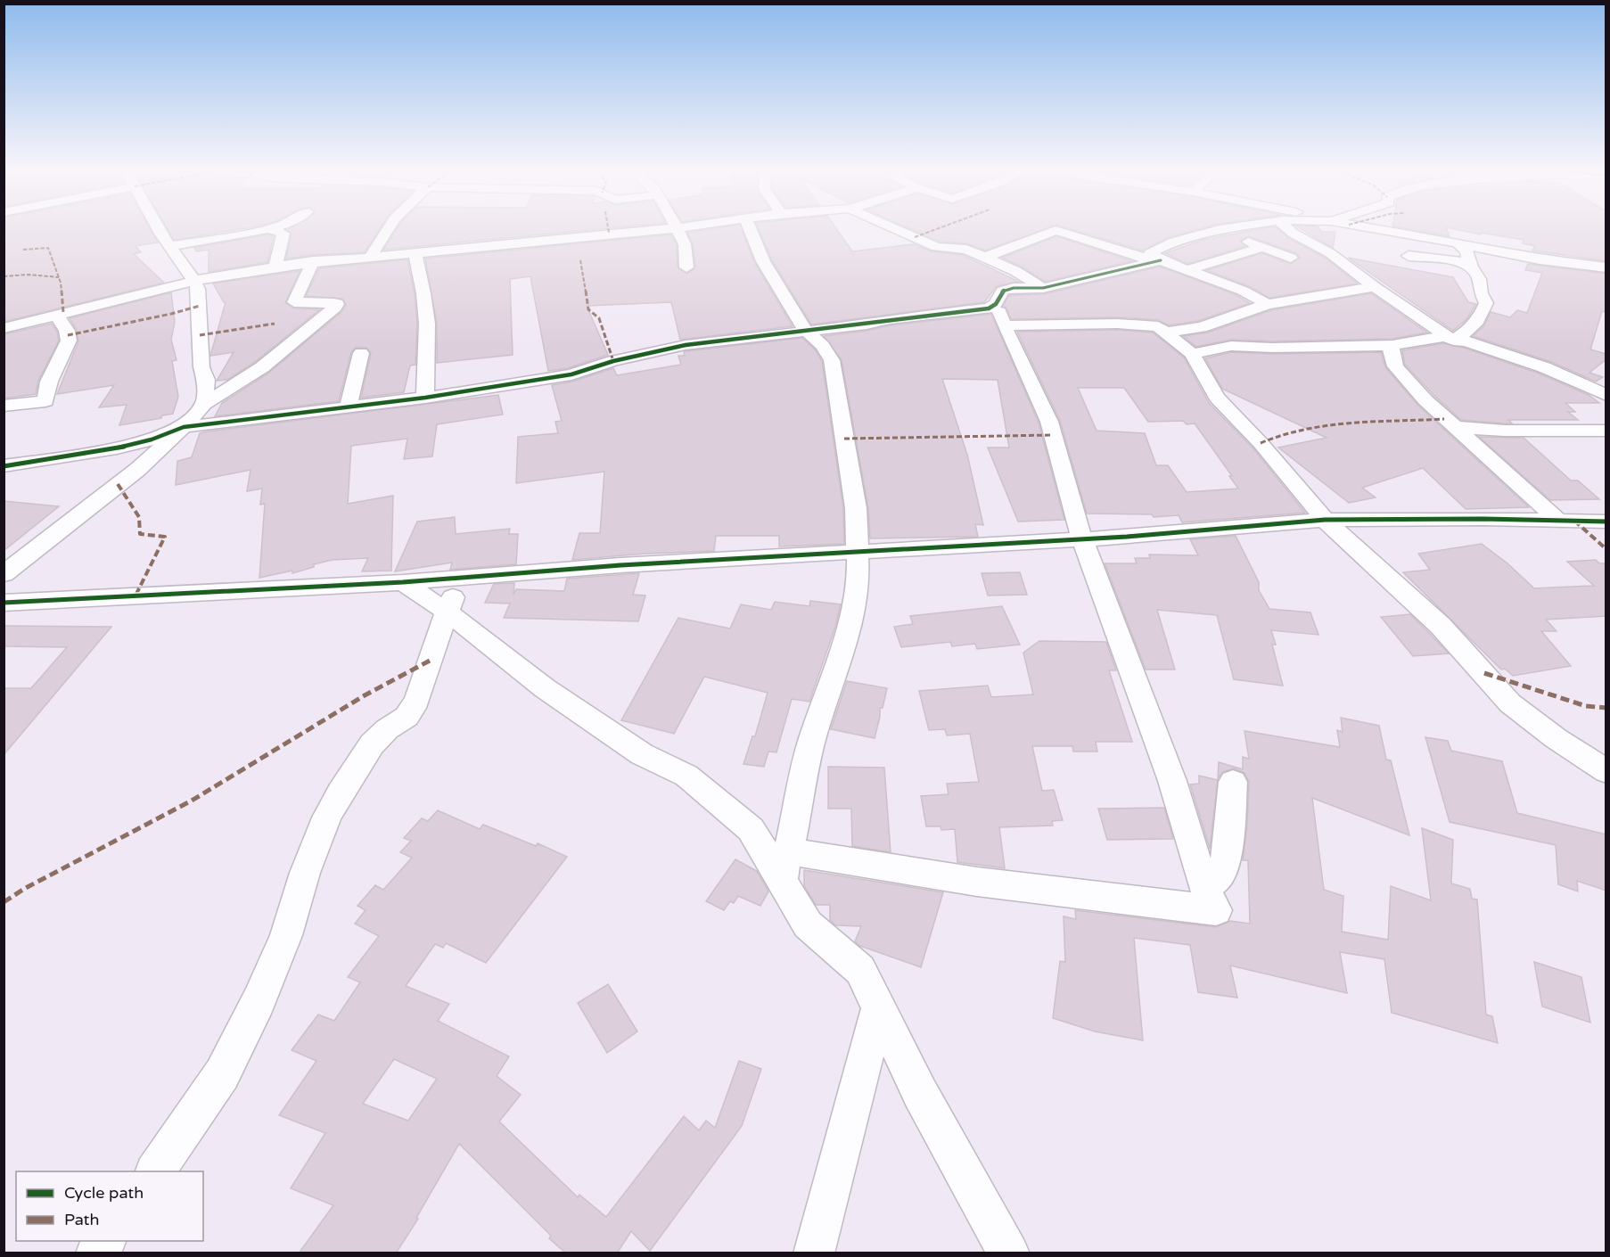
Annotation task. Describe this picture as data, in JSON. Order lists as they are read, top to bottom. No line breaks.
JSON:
{"legend":["Cycle path","Path"]}
